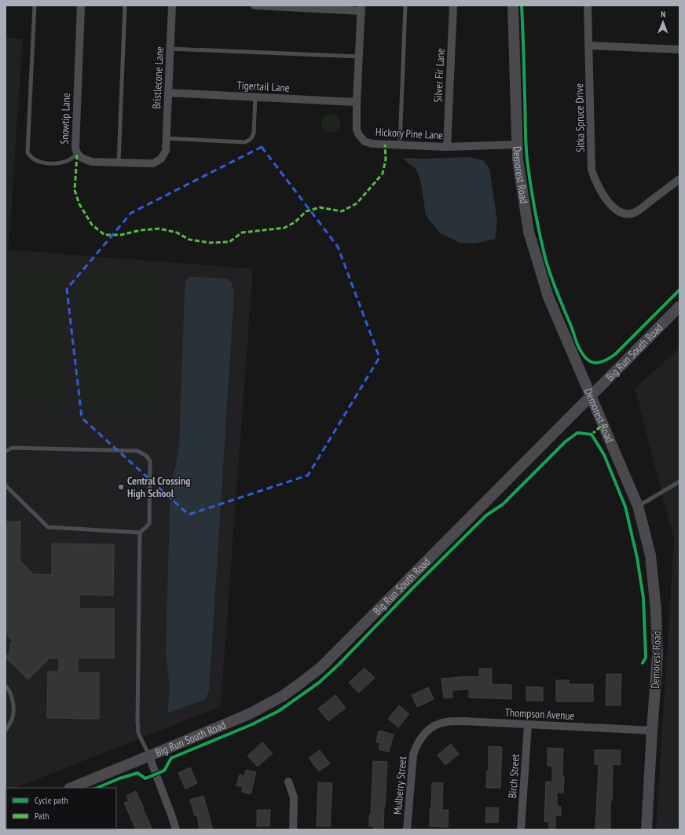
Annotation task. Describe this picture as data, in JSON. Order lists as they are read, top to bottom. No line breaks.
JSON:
{"streets":{"street":["Silver Fir Lane","Bristlecone Lane","Tigertail Lane","Sitka Spruce Drive","Snowtip Lane","Hickory Pine Lane","Demorest Road","Big Run South Road","Thompson Avenue","Birch Street","Mulberry Street"]},"crossings":[["Silver Fir Lane","Hickory Pine Lane"],["Bristlecone Lane","Tigertail Lane"],["Bristlecone Lane","Snowtip Lane"],["Tigertail Lane","Hickory Pine Lane"],["Hickory Pine Lane","Demorest Road"],["Demorest Road","Big Run South Road"],["Demorest Road","Thompson Avenue"],["Thompson Avenue","Birch Street"],["Thompson Avenue","Mulberry Street"]],"places":["Central Crossing High School"],"legend":["Cycle path","Path"],"north":"top"}
